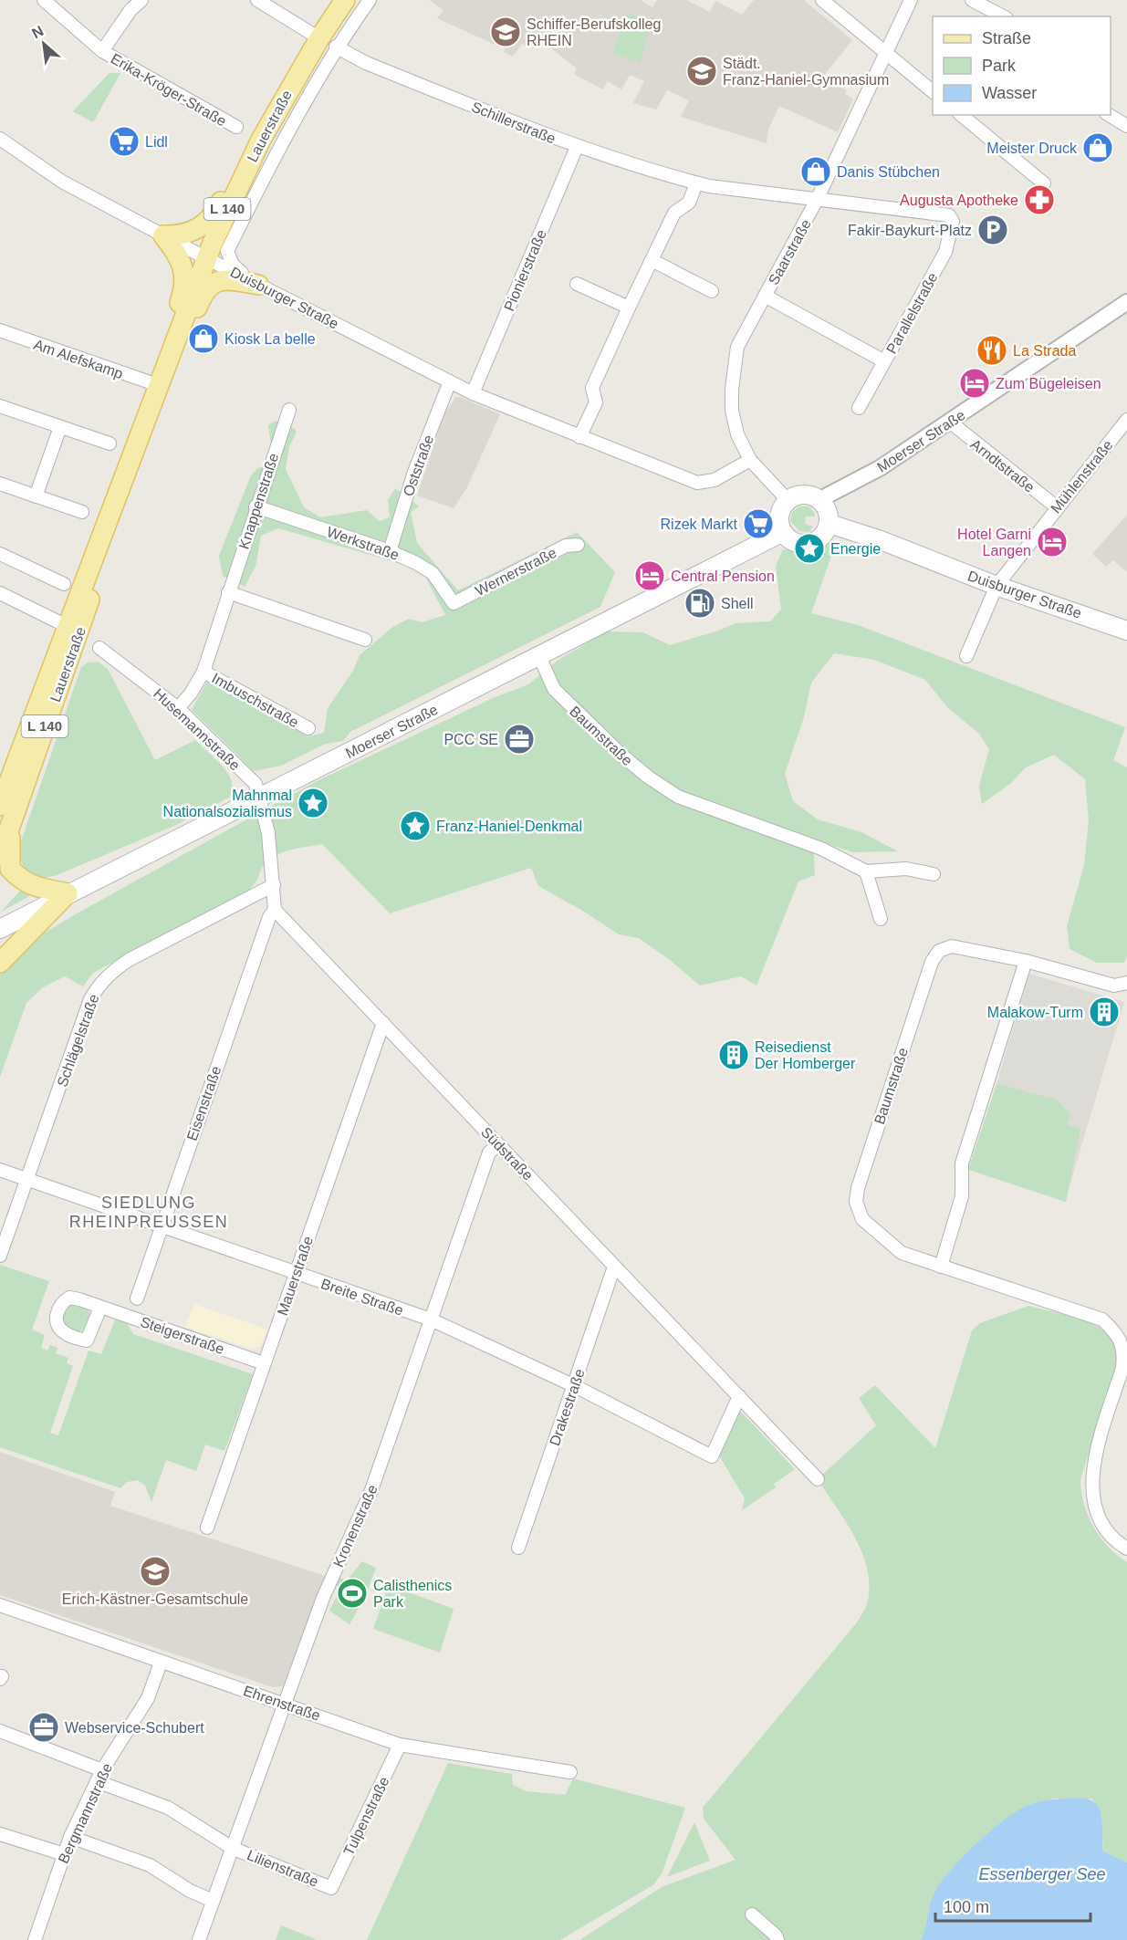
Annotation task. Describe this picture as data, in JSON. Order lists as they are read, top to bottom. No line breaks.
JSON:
{"streets":{"main road":["Lauerstraße","L 140","Duisburger Straße","Moerser Straße"],"street":["Erika-Kröger-Straße","Schillerstraße","Saarstraße","Pionierstraße","Parallelstraße","Am Alefskamp","Oststraße","Arndtstraße","Mühlenstraße","Knappenstraße","Werkstraße","Wernerstraße","Imbuschstraße","Husemannstraße","Baumstraße","Schlägelstraße","Eisenstraße","Südstraße","Mauerstraße","Breite Straße","Steigerstraße","Drakestraße","Kronenstraße","Ehrenstraße","Bergmannstraße","Tulpenstraße","Lilienstraße"]},"crossings":[["Schillerstraße","Lauerstraße"],["Schillerstraße","Saarstraße"],["Schillerstraße","Pionierstraße"],["Schillerstraße","Parallelstraße"],["Lauerstraße","Duisburger Straße"],["Lauerstraße","Am Alefskamp"],["Saarstraße","Duisburger Straße"],["Saarstraße","Moerser Straße"],["Pionierstraße","Duisburger Straße"],["Duisburger Straße","Moerser Straße"],["Duisburger Straße","Oststraße"],["Duisburger Straße","Mühlenstraße"],["Moerser Straße","Arndtstraße"],["Moerser Straße","Husemannstraße"],["Moerser Straße","Baumstraße"],["Oststraße","Werkstraße"],["Arndtstraße","Mühlenstraße"],["Knappenstraße","Werkstraße"],["Knappenstraße","Imbuschstraße"],["Knappenstraße","Husemannstraße"],["Werkstraße","Wernerstraße"],["Schlägelstraße","Breite Straße"],["Eisenstraße","Südstraße"],["Eisenstraße","Breite Straße"],["Südstraße","Mauerstraße"],["Südstraße","Breite Straße"],["Südstraße","Drakestraße"],["Südstraße","Kronenstraße"],["Mauerstraße","Breite Straße"],["Mauerstraße","Steigerstraße"],["Breite Straße","Drakestraße"],["Breite Straße","Kronenstraße"],["Kronenstraße","Ehrenstraße"],["Kronenstraße","Lilienstraße"],["Ehrenstraße","Bergmannstraße"],["Ehrenstraße","Tulpenstraße"],["Bergmannstraße","Lilienstraße"],["Tulpenstraße","Lilienstraße"]],"districts":["SIEDLUNG RHEINPREUSSEN"],"water":["Essenberger See"],"places":{"school or university":["Schiffer-Berufskolleg RHEIN","Städt. Franz-Haniel-Gymnasium","Erich-Kästner-Gesamtschule"],"supermarket":["Lidl","Rizek Markt"],"shop":["Meister Druck","Danis Stübchen","Kiosk La belle"],"pharmacy":["Augusta Apotheke"],"parking":["Fakir-Baykurt-Platz"],"restaurant":["La Strada"],"hotel":["Zum Bügeleisen","Hotel Garni Langen","Central Pension"],"place":["Energie","Mahnmal Nationalsozialismus","Franz-Haniel-Denkmal"],"fuel station":["Shell"],"office":["PCC SE","Webservice-Schubert"],"building":["Malakow-Turm","Reisedienst Der Homberger"],"sports":["Calisthenics Park"]},"legend":["Straße","Park","Wasser"],"scale_bar":"100 m","north":"top left"}
